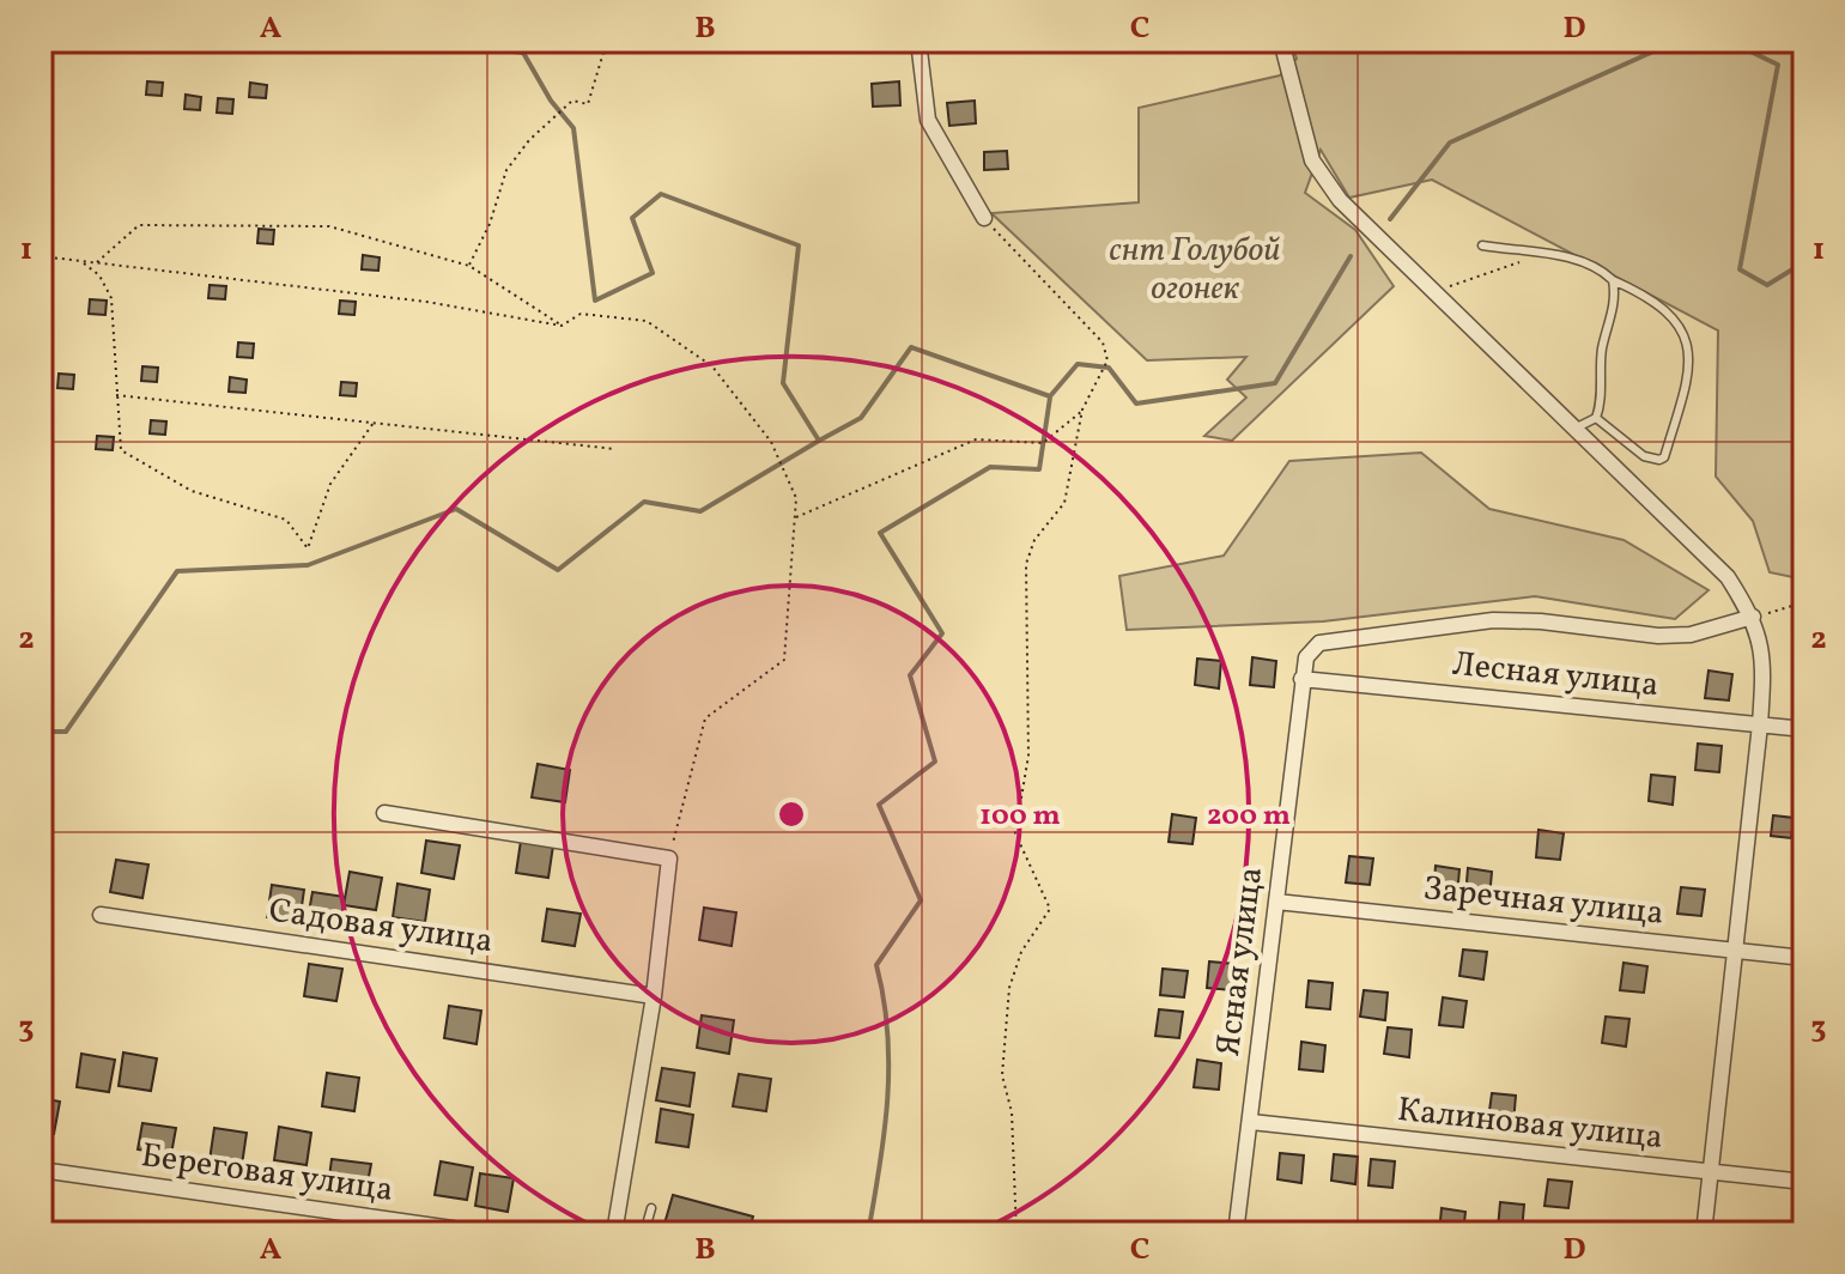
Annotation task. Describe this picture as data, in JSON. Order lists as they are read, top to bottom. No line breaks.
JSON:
{"streets":{"street":["Лесная улица","Заречная улица","Садовая улица","Ясная улица","Калиновая улица","Береговая улица"]},"crossings":[["Лесная улица","Ясная улица"],["Заречная улица","Ясная улица"],["Ясная улица","Калиновая улица"]],"parks":["снт Голубой огонек"],"grid":{"columns":["A","B","C","D"],"rows":["1","2","3"]},"rings":["100 m","200 m"]}
